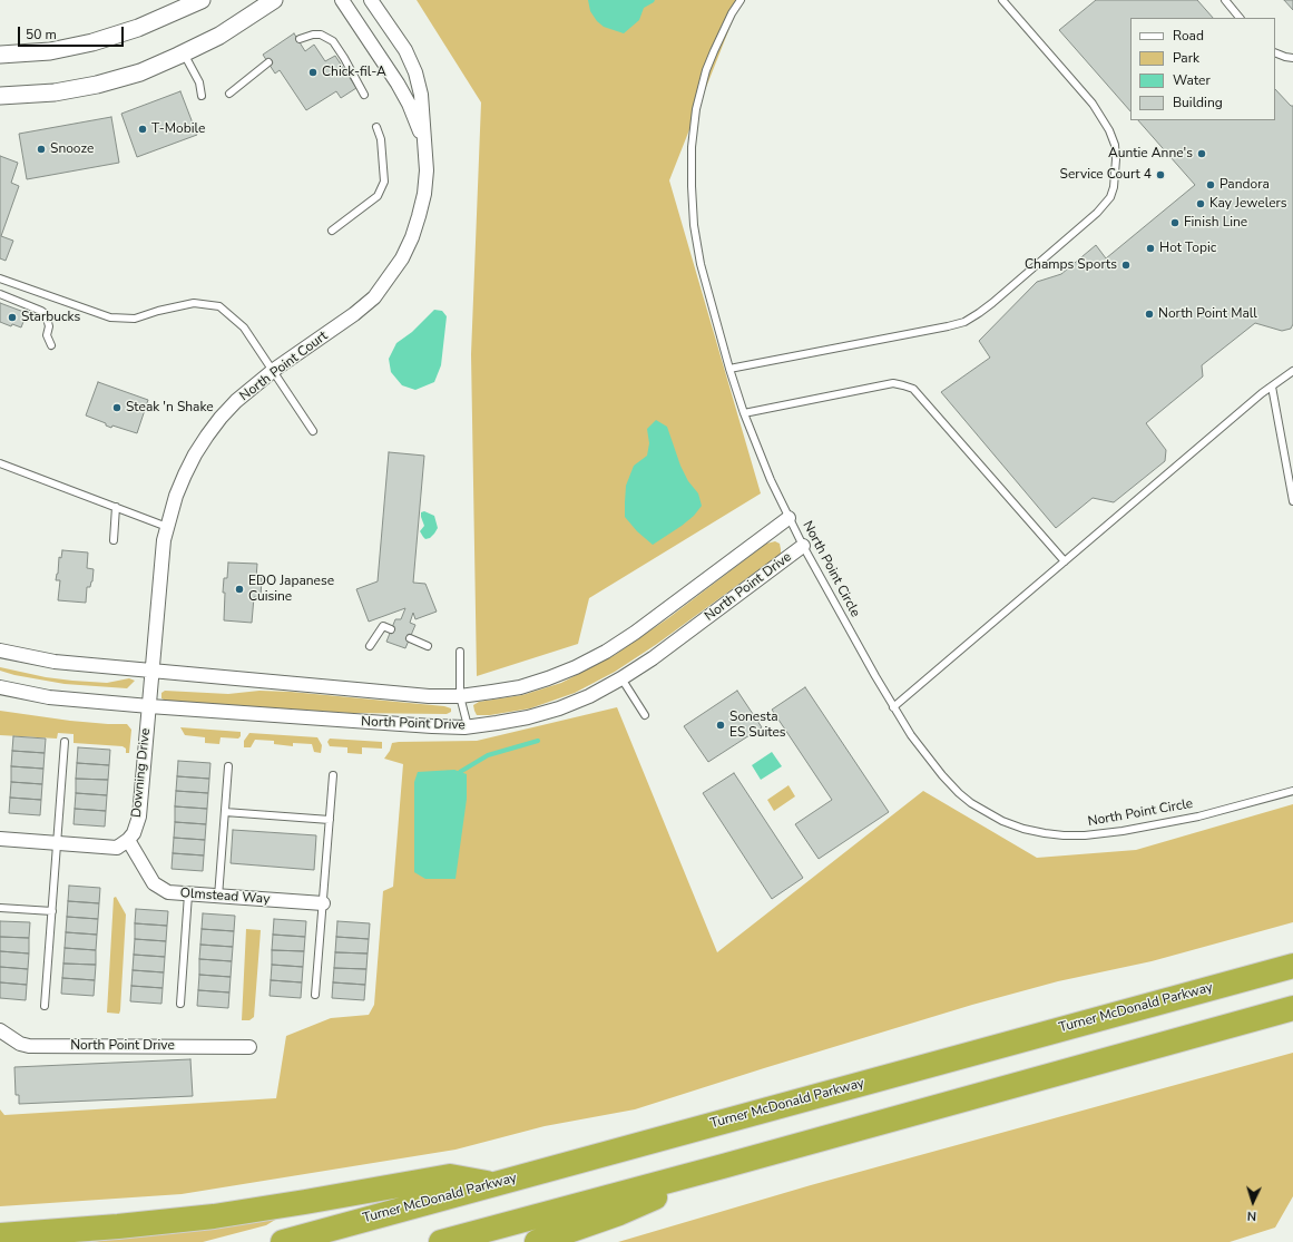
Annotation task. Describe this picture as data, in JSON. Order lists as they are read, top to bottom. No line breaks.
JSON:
{"streets":{"highway":["Turner McDonald Parkway"],"street":["North Point Court","North Point Drive","Downing Drive","Olmstead Way"],"lane":["North Point Circle"]},"crossings":[["North Point Court","North Point Drive"],["North Point Court","Downing Drive"],["North Point Circle","North Point Drive"],["North Point Drive","Downing Drive"],["Downing Drive","Olmstead Way"]],"places":["Chick-fil-A","T-Mobile","Snooze","Auntie Anne's","Service Court 4","Pandora","Kay Jewelers","Finish Line","Hot Topic","Champs Sports","North Point Mall","Starbucks","Steak 'n Shake","EDO Japanese Cuisine","Sonesta ES Suites"],"legend":["Road","Park","Water","Building"],"scale_bar":"50 m","north":"bottom"}
